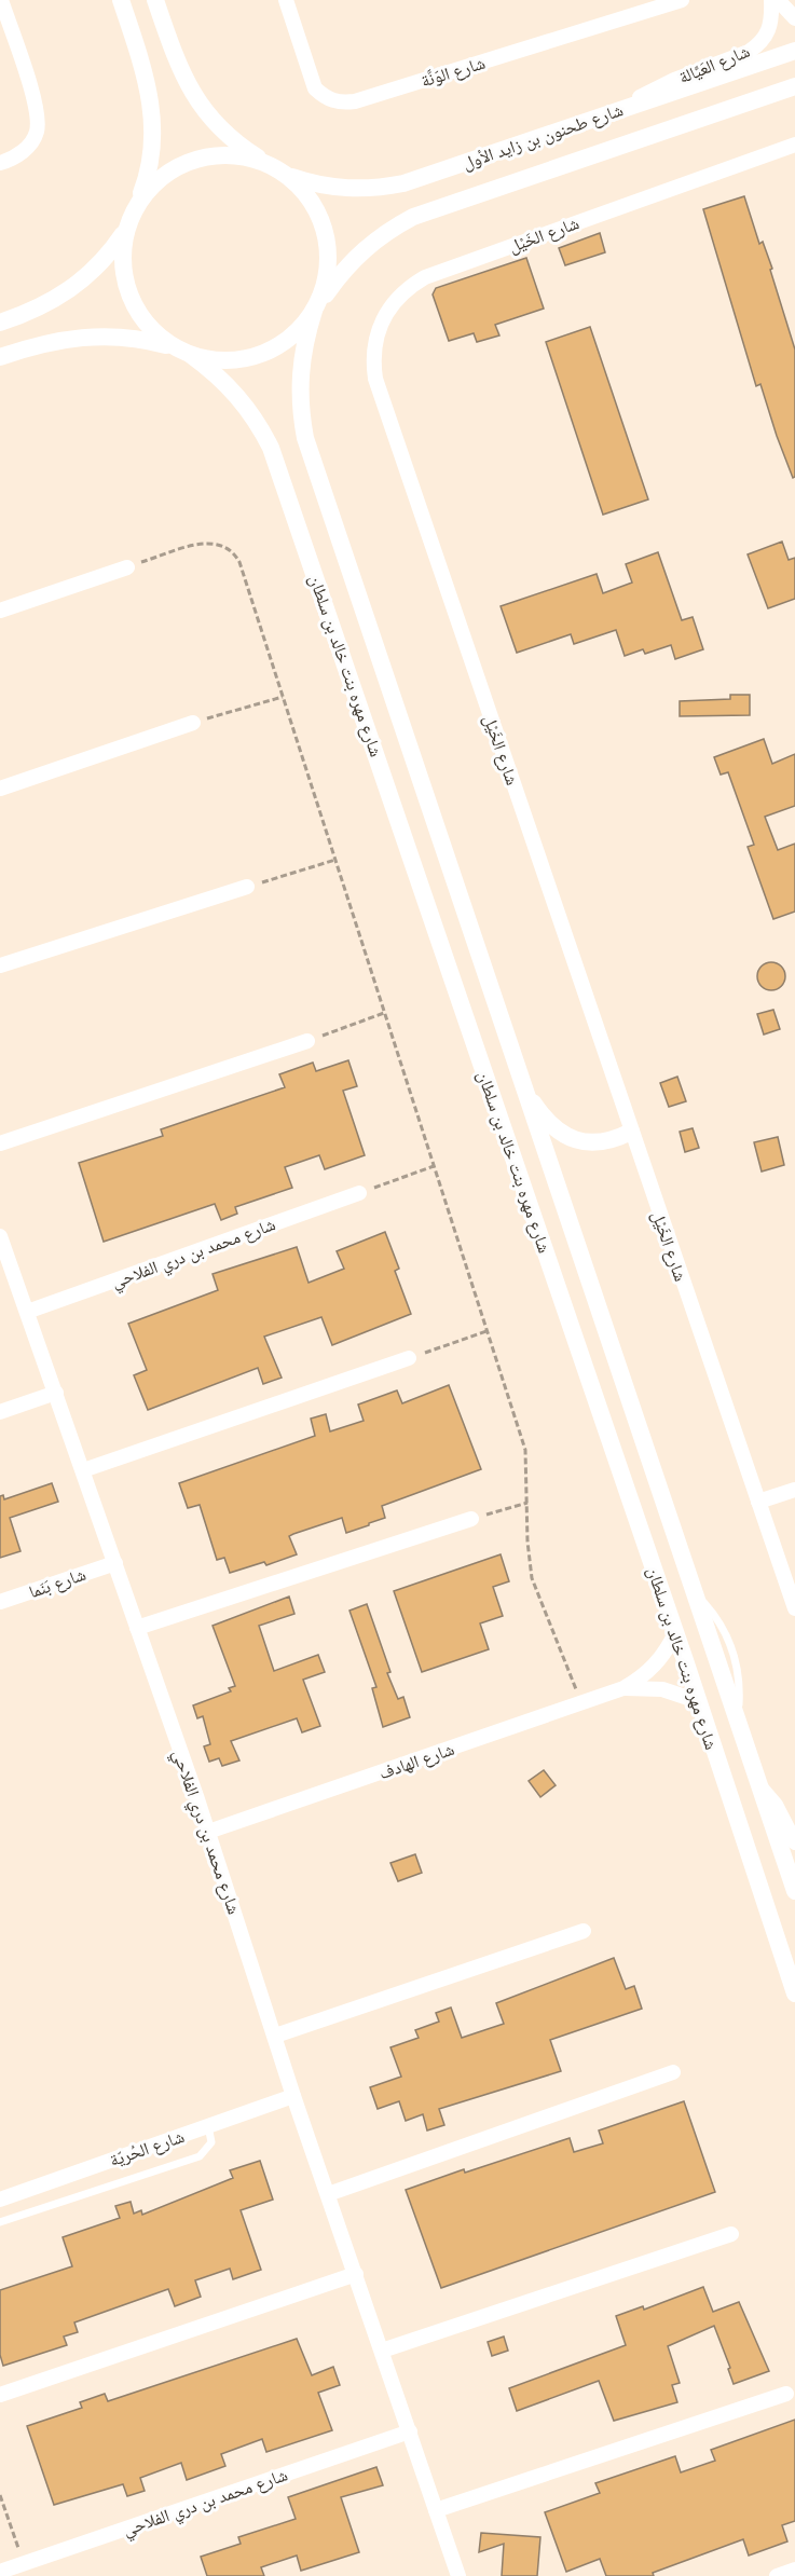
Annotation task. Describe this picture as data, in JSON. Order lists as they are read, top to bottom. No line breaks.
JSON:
{"streets":{"street":["شارع العَيَّالة","شارع الوَنَّة","شارع طحنون بن زايد الأول","شارع الخَيْل","شارع مهره بنت خالد بن سلطان","شارع محمد بن دري الفلاحي","شارع بَنَما","شارع الهادف","شارع الحُريّة"]},"crossings":[["شارع العَيَّالة","شارع طحنون بن زايد الأول"],["شارع طحنون بن زايد الأول","شارع مهره بنت خالد بن سلطان"],["شارع مهره بنت خالد بن سلطان","شارع الهادف"],["شارع محمد بن دري الفلاحي","شارع بَنَما"],["شارع محمد بن دري الفلاحي","شارع الهادف"],["شارع محمد بن دري الفلاحي","شارع الحُريّة"]]}
